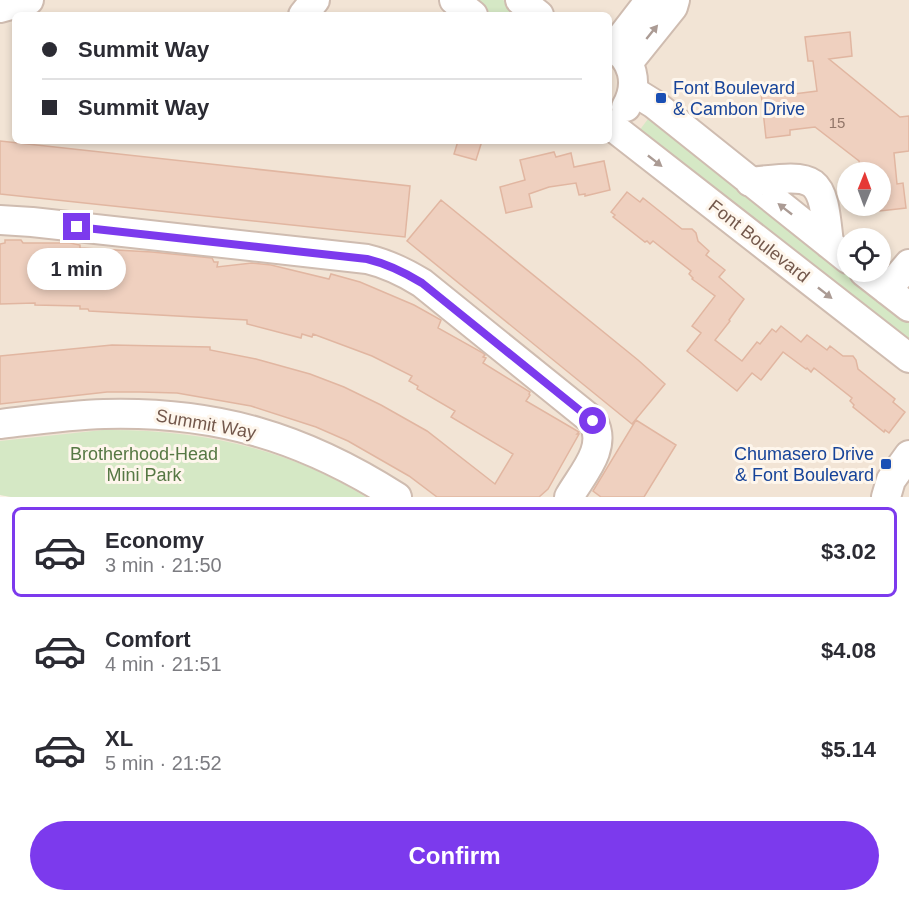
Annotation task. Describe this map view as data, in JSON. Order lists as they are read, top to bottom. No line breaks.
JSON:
{"streets":{"street":["Font Boulevard","Summit Way"]},"parks":["Brotherhood-Head Mini Park"],"places":{"transit":["Font Boulevard & Cambon Drive","Chumasero Drive & Font Boulevard"]},"house_numbers":["15"],"north":"top","page":{"banner":["Summit Way","Summit Way"],"bubble":"1 min","list":[{"name":"Economy","note":"3 min · 21:50","value":"$3.02"},{"name":"Comfort","note":"4 min · 21:51","value":"$4.08"},{"name":"XL","note":"5 min · 21:52","value":"$5.14"}],"buttons":"Confirm"}}
